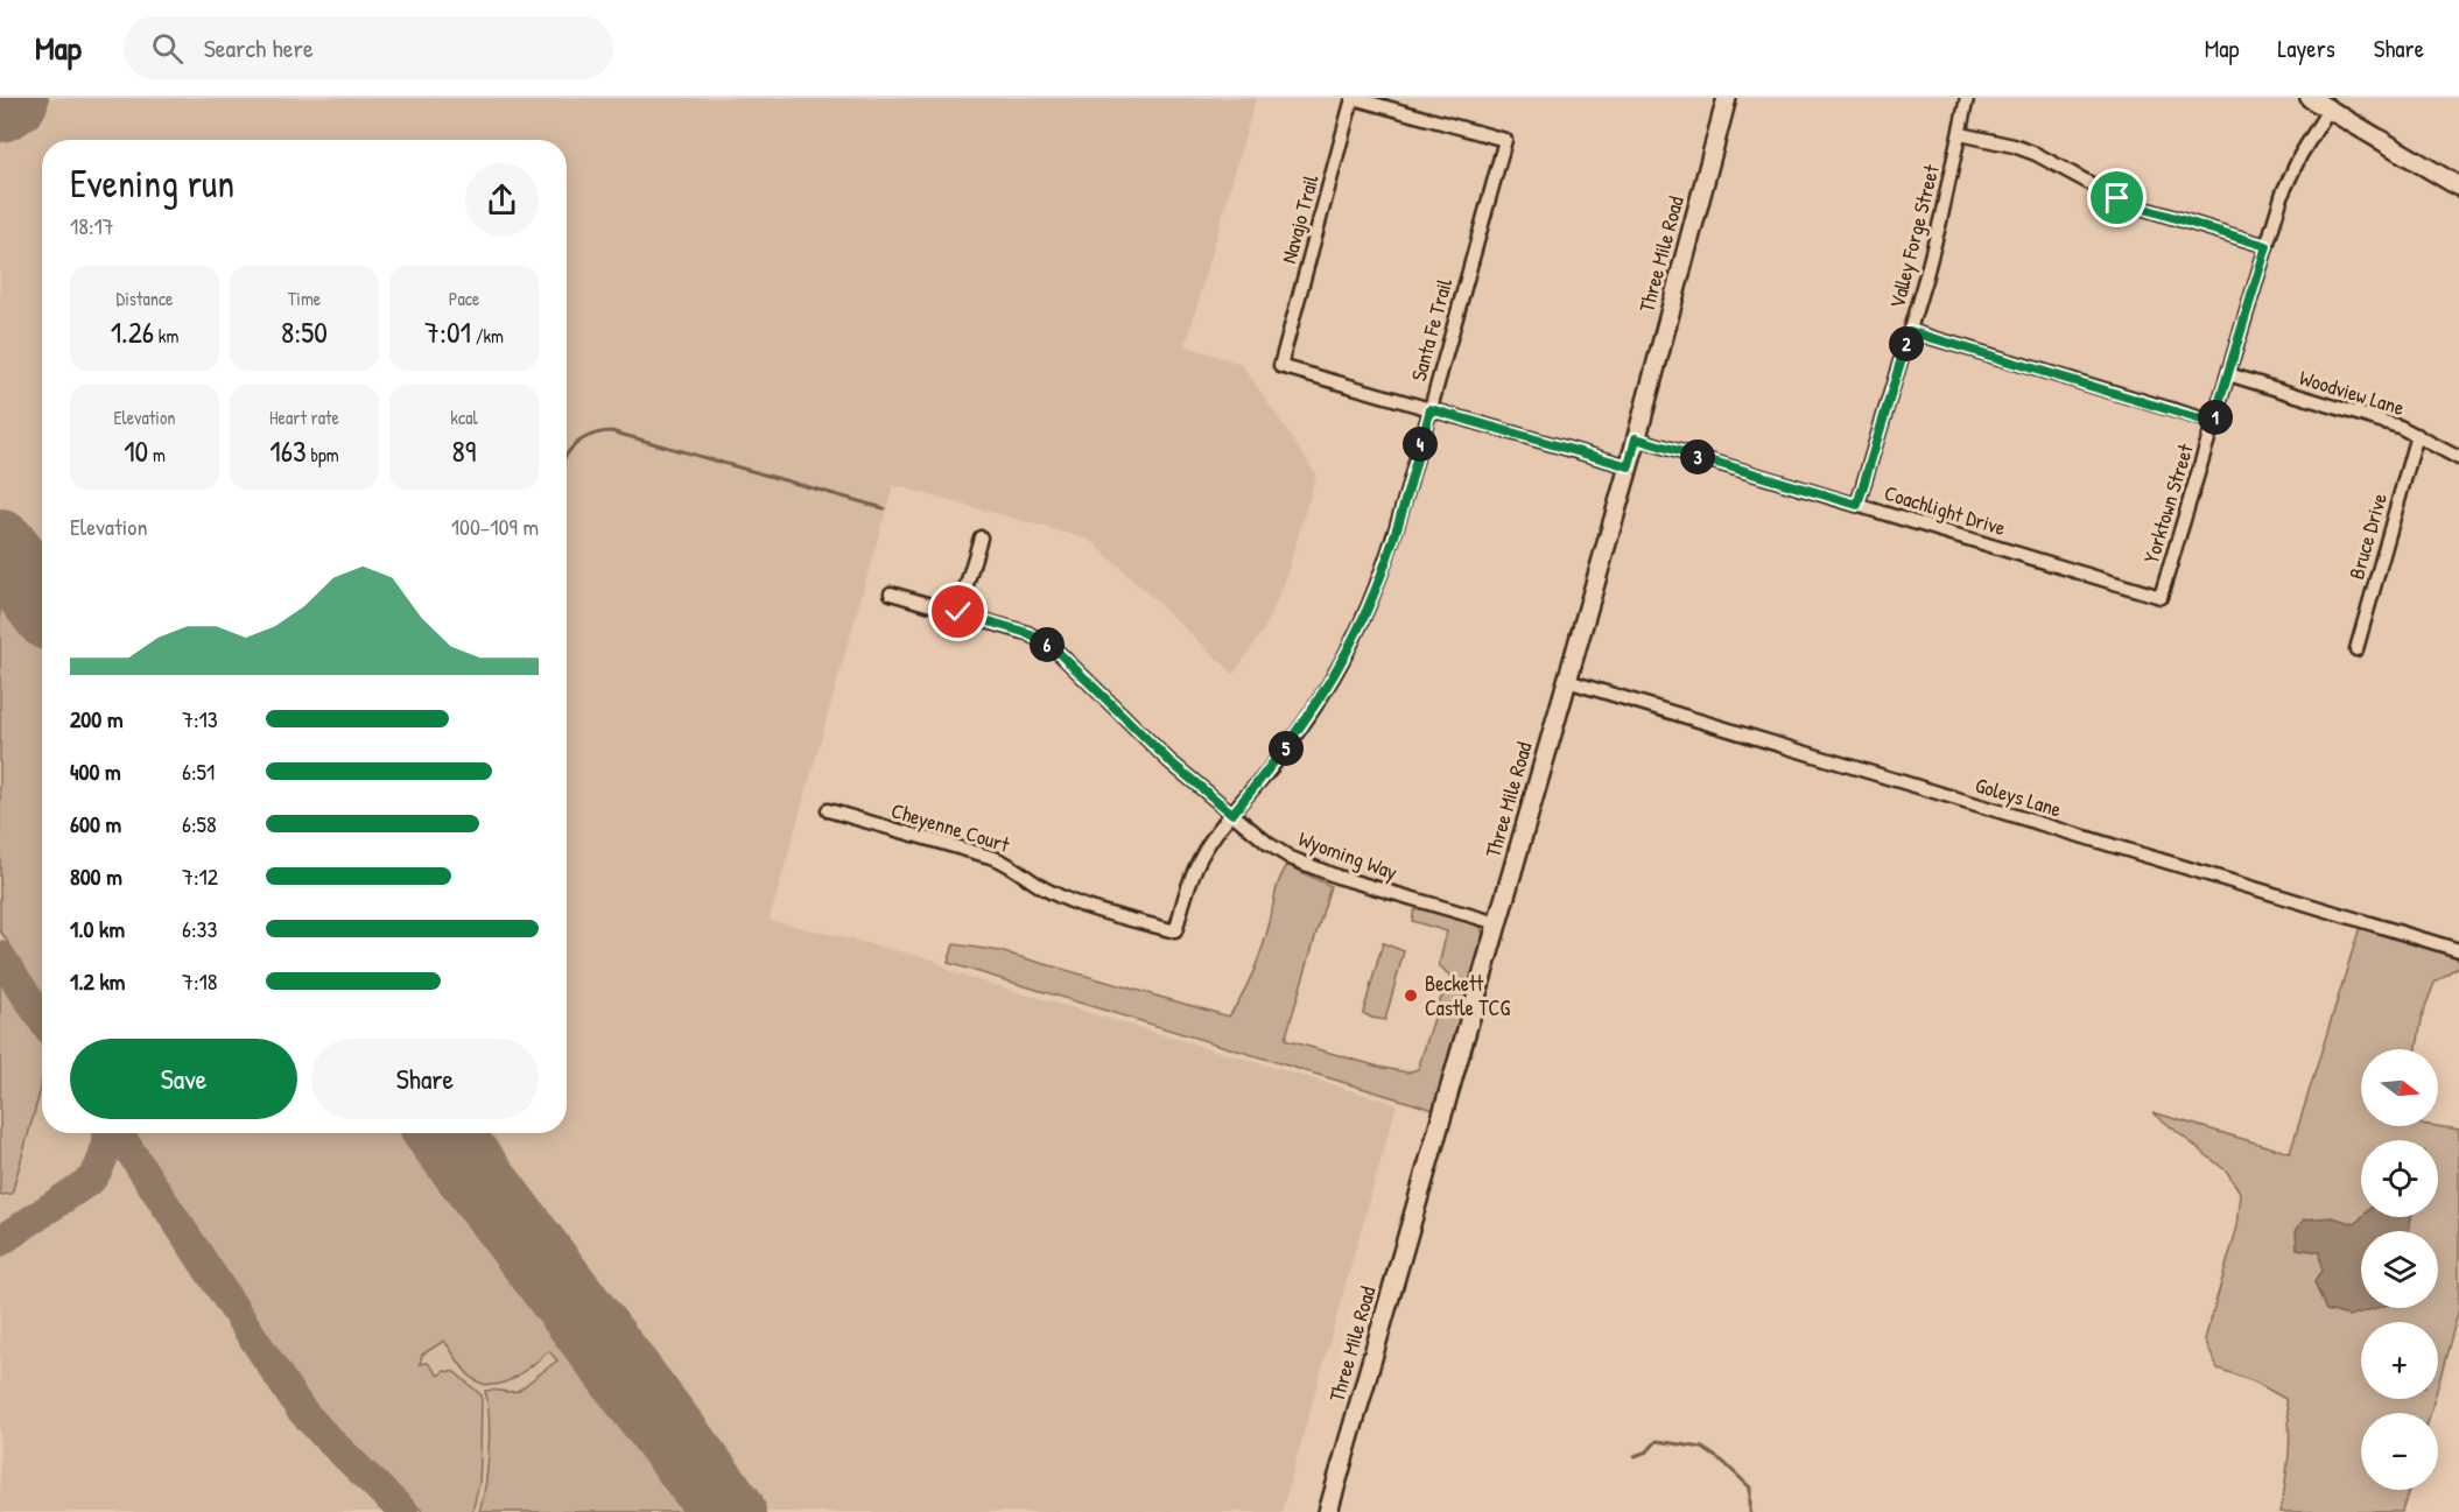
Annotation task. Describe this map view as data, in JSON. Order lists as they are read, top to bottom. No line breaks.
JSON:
{"streets":{"street":["Navajo Trail","Valley Forge Street","Three Mile Road","Santa Fe Trail","Woodview Lane","Yorktown Street","Coachlight Drive","Bruce Drive","Goleys Lane","Cheyenne Court","Wyoming Way"]},"crossings":[["Navajo Trail","Santa Fe Trail"],["Valley Forge Street","Coachlight Drive"],["Three Mile Road","Coachlight Drive"],["Three Mile Road","Goleys Lane"],["Three Mile Road","Wyoming Way"],["Santa Fe Trail","Cheyenne Court"],["Santa Fe Trail","Wyoming Way"],["Woodview Lane","Yorktown Street"],["Woodview Lane","Bruce Drive"],["Yorktown Street","Coachlight Drive"]],"places":["Beckett Castle TCG"],"north":"right","page":{"header":"Map","search":"Search here","nav":["Map","Layers","Share"],"heading":["Evening run","18:17"],"stats":[["Distance","1.26 km"],["Time","8:50"],["Pace","7:01 /km"],["Elevation","10 m"],["Heart rate","163 bpm"],["kcal","89"]],"pins":["2","1","4","3","6","5"],"chart":["Elevation","100–109 m"],"list":[{"name":"200 m","note":"7:13"},{"name":"400 m","note":"6:51"},{"name":"600 m","note":"6:58"},{"name":"800 m","note":"7:12"},{"name":"1.0 km","note":"6:33"},{"name":"1.2 km","note":"7:18"}],"buttons":["Save","Share"],"map_buttons":["+","−"]}}
